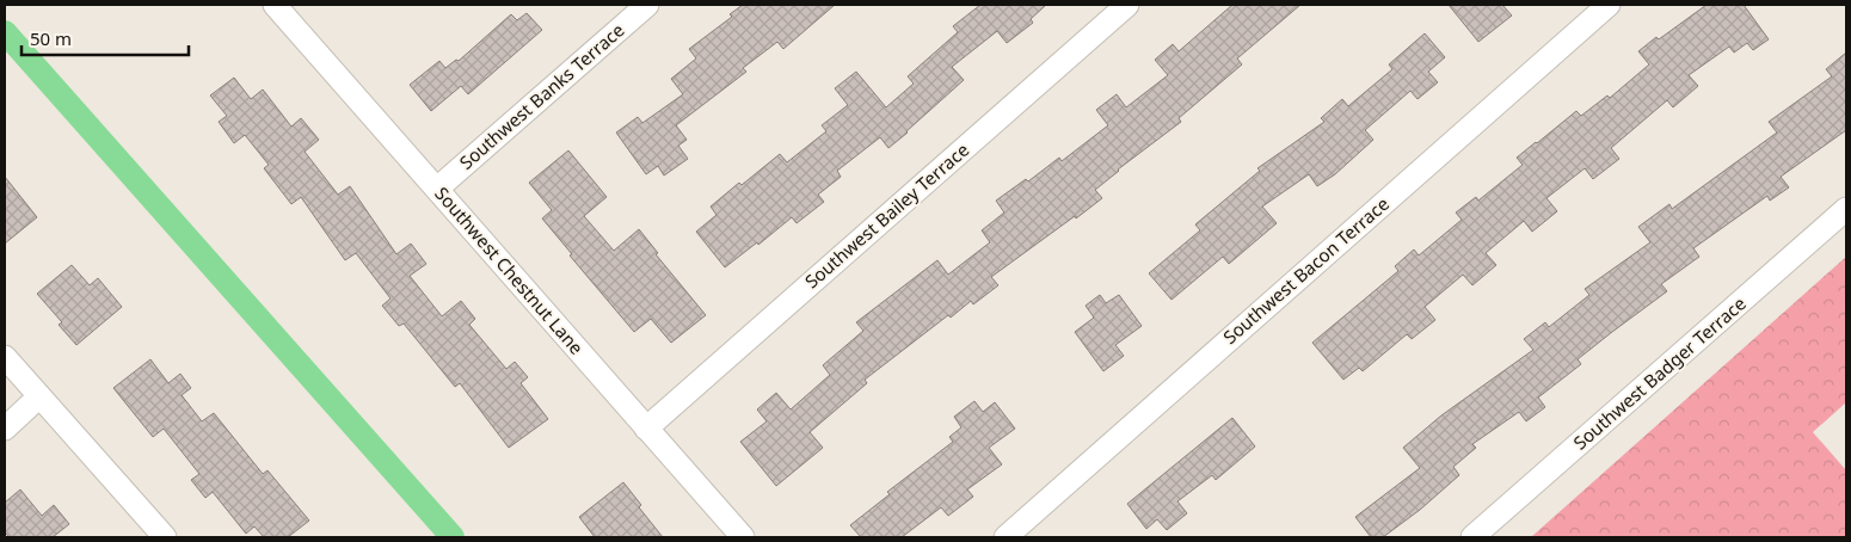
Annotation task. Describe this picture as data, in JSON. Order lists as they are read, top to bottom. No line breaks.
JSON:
{"streets":{"street":["Southwest Banks Terrace","Southwest Bailey Terrace","Southwest Chestnut Lane","Southwest Bacon Terrace","Southwest Badger Terrace"]},"crossings":[["Southwest Banks Terrace","Southwest Chestnut Lane"],["Southwest Bailey Terrace","Southwest Chestnut Lane"]],"scale_bar":"50 m"}
